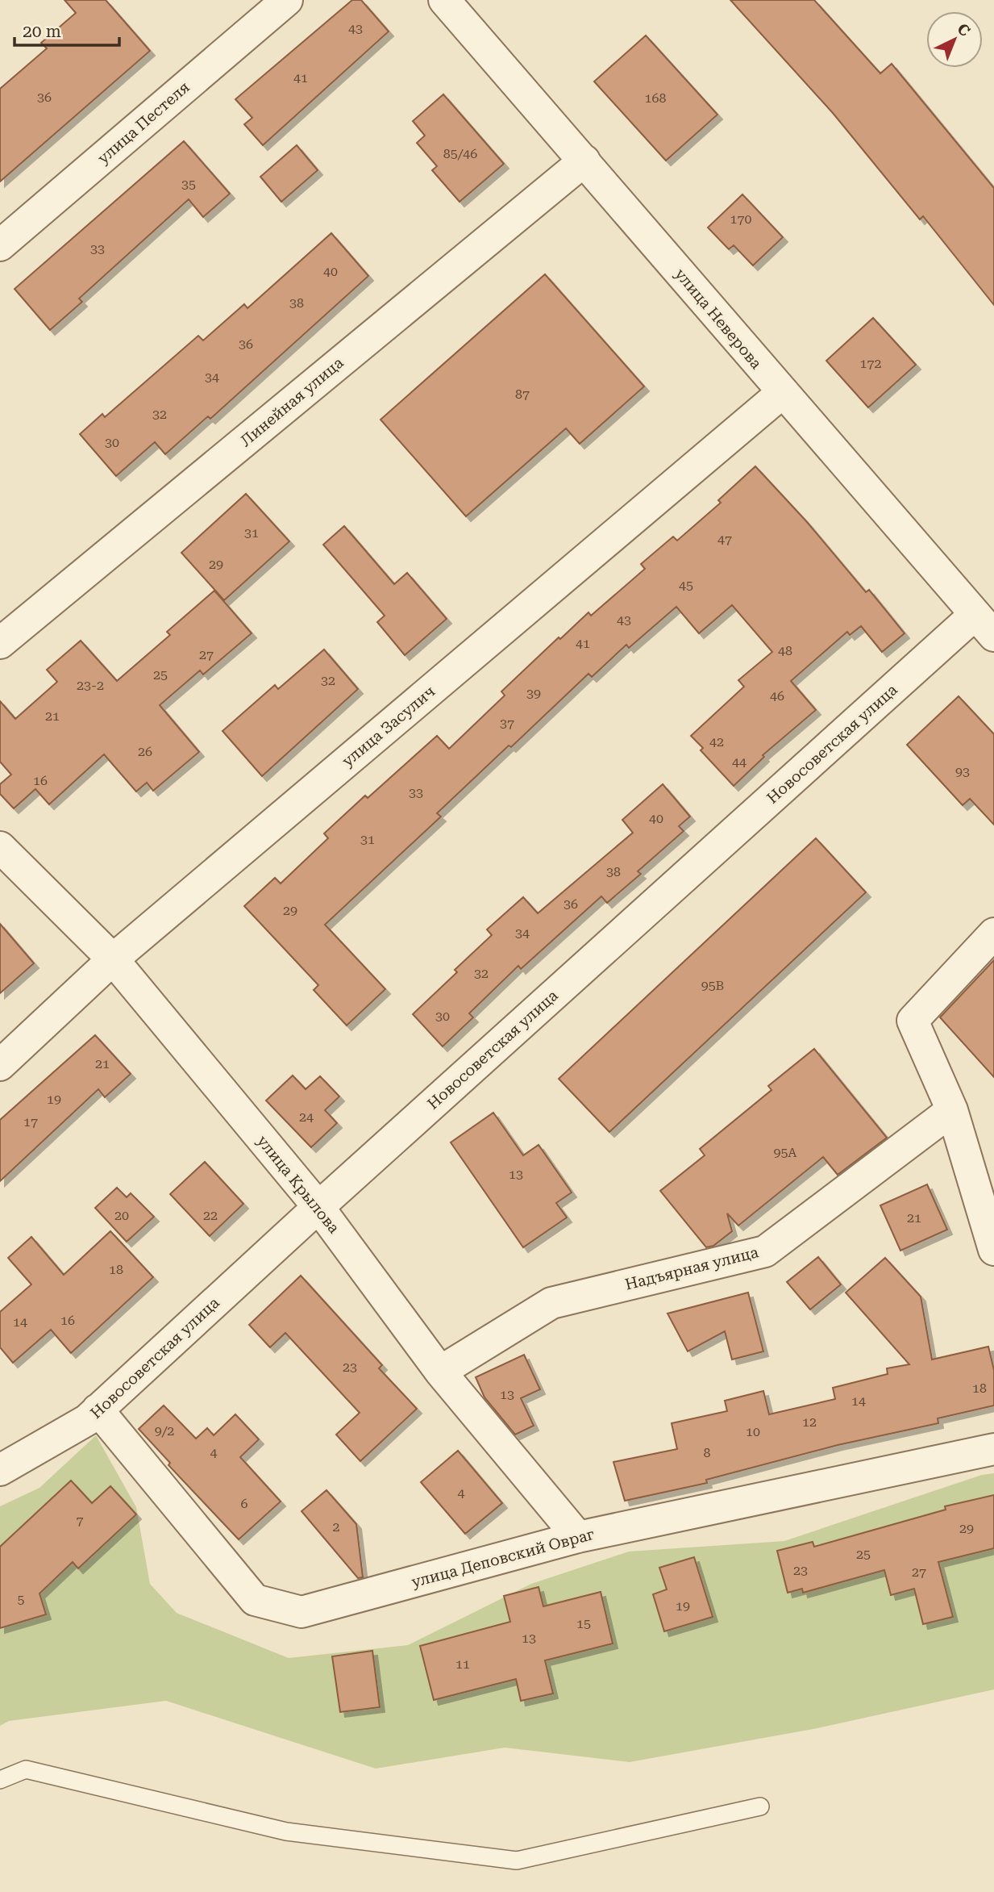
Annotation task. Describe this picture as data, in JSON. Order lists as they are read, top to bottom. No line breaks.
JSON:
{"streets":{"street":["улица Пестеля","улица Неверова","Линейная улица","улица Засулич","Новосоветская улица","улица Крылова","Надъярная улица","улица Деповский Овраг"]},"crossings":[["улица Неверова","Линейная улица"],["улица Неверова","улица Засулич"],["улица Неверова","Новосоветская улица"],["улица Засулич","улица Крылова"],["Новосоветская улица","улица Крылова"],["Новосоветская улица","улица Деповский Овраг"],["улица Крылова","Надъярная улица"],["улица Крылова","улица Деповский Овраг"]],"house_numbers":["43","41","36","168","85/46","35","170","33","40","38","36","172","34","87","32","30","31","47","29","45","43","41","48","27","25","32","23-2","39","46","21","37","42","26","44","93","16","33","40","31","38","36","29","34","32","95В","30","21","19","24","17","95А","13","20","22","21","18","16","14","23","18","13","14","12","9/2","10","4","8","4","6","7","2","29","25","23","27","5","19","15","13","11"],"scale_bar":"20 m","north":"top right"}
